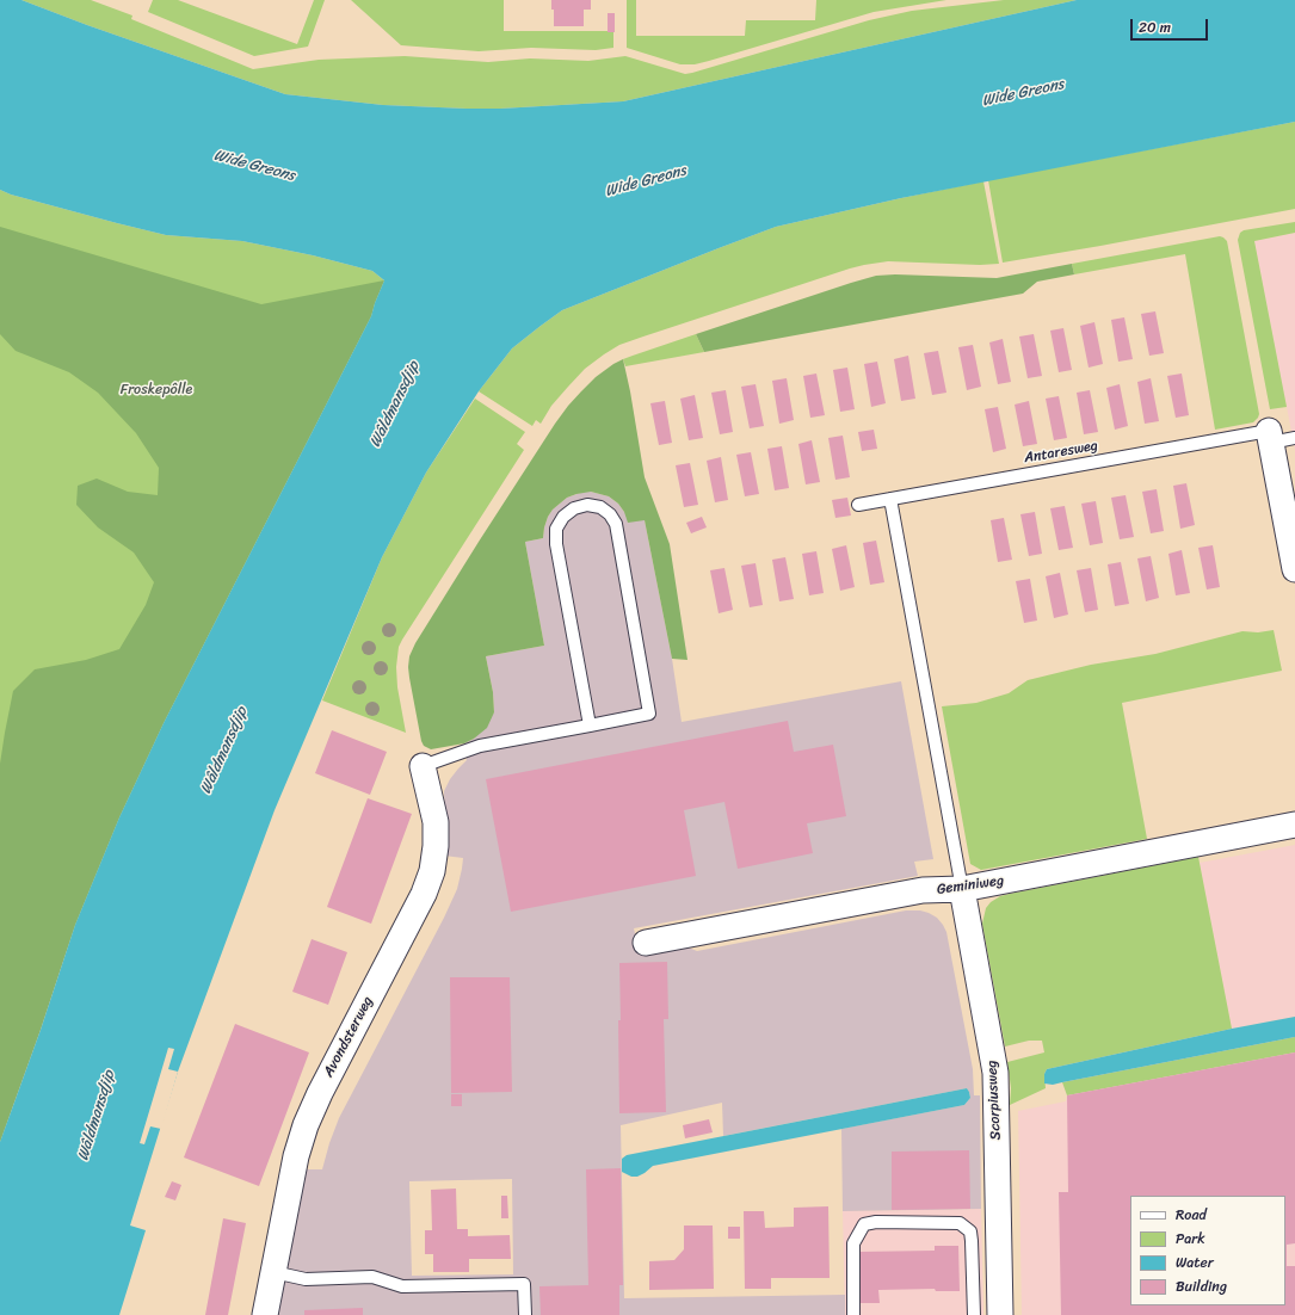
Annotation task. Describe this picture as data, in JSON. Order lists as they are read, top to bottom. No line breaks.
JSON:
{"streets":{"street":["Geminiweg","Avondsterweg","Scorpiusweg"],"lane":["Antaresweg"]},"crossings":[["Geminiweg","Scorpiusweg"]],"water":["Wide Greons","Wâldmansdjip"],"parks":["Froskepôlle"],"legend":["Road","Park","Water","Building"],"scale_bar":"20 m"}
